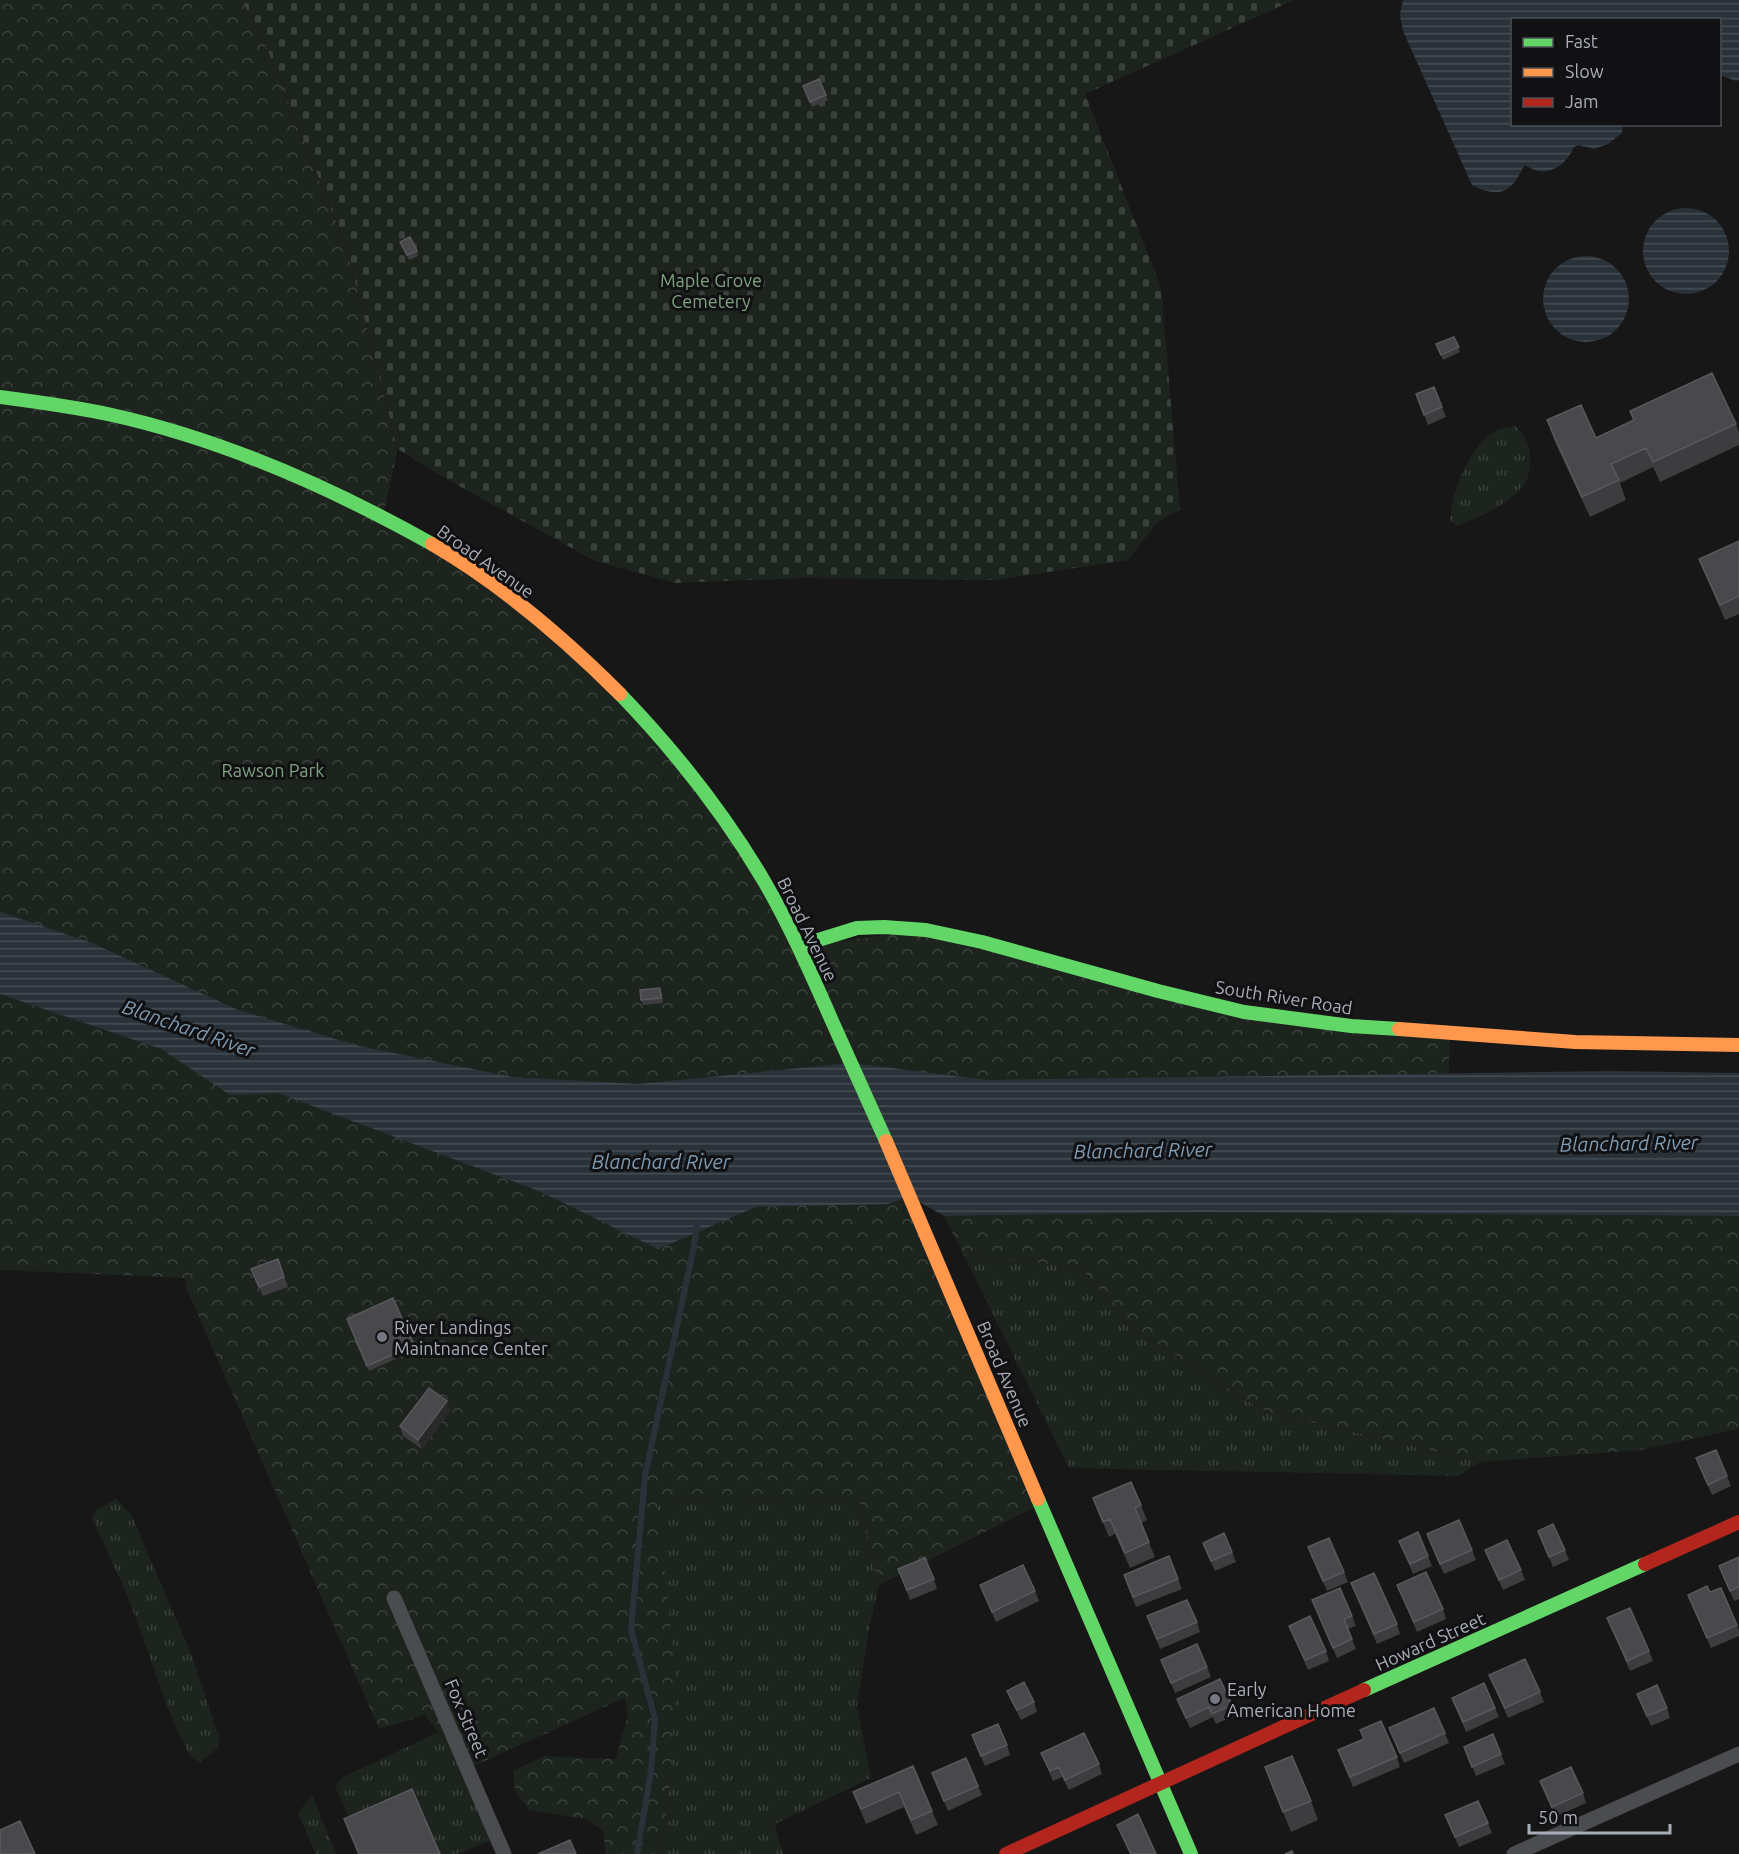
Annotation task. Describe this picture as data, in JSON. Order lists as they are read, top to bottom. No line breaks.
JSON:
{"streets":{"main road":["Broad Avenue","South River Road","Howard Street"],"street":["Fox Street"]},"crossings":[["Broad Avenue","South River Road"],["Broad Avenue","Howard Street"]],"water":["Blanchard River"],"parks":["Maple Grove Cemetery","Rawson Park"],"places":["River Landings Maintnance Center","Early American Home"],"legend":["Fast","Slow","Jam"],"scale_bar":"50 m"}
